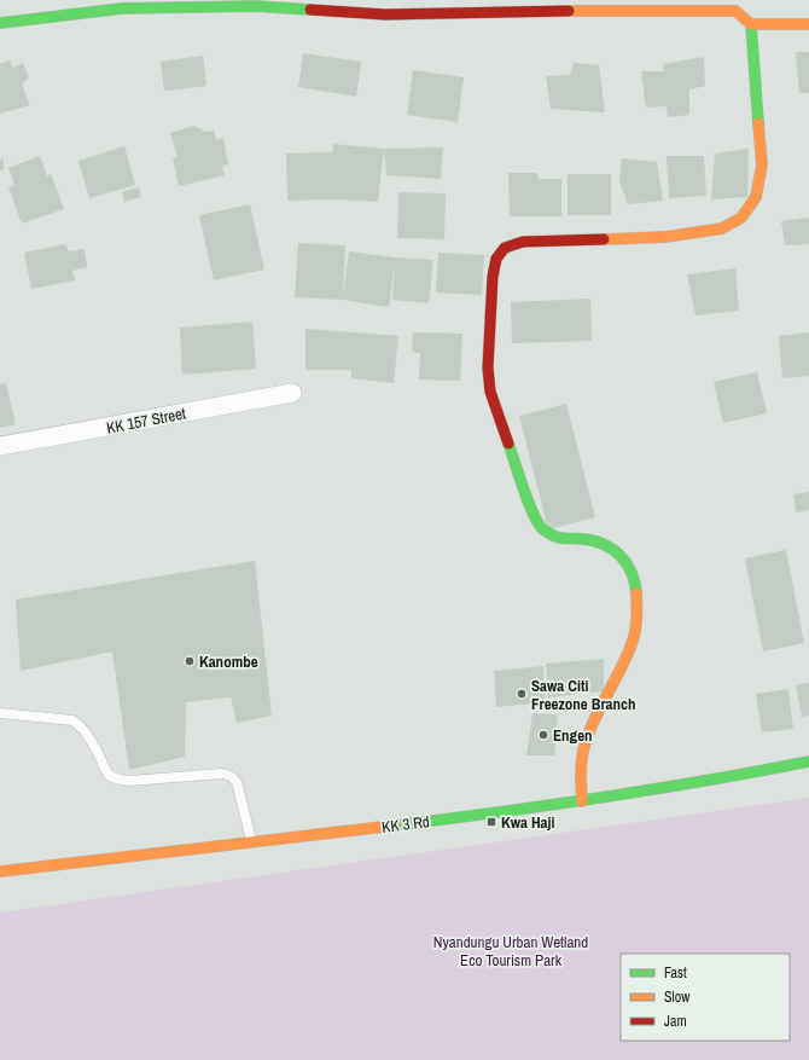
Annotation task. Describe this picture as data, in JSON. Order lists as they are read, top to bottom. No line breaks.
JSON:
{"streets":{"main road":["KK 3 Rd"],"street":["KK 157 Street"]},"parks":["Nyandungu Urban Wetland Eco Tourism Park"],"places":{"other":["Kanombe","Sawa Citi Freezone Branch","Engen"],"transit":["Kwa Haji"]},"legend":["Fast","Slow","Jam"]}
